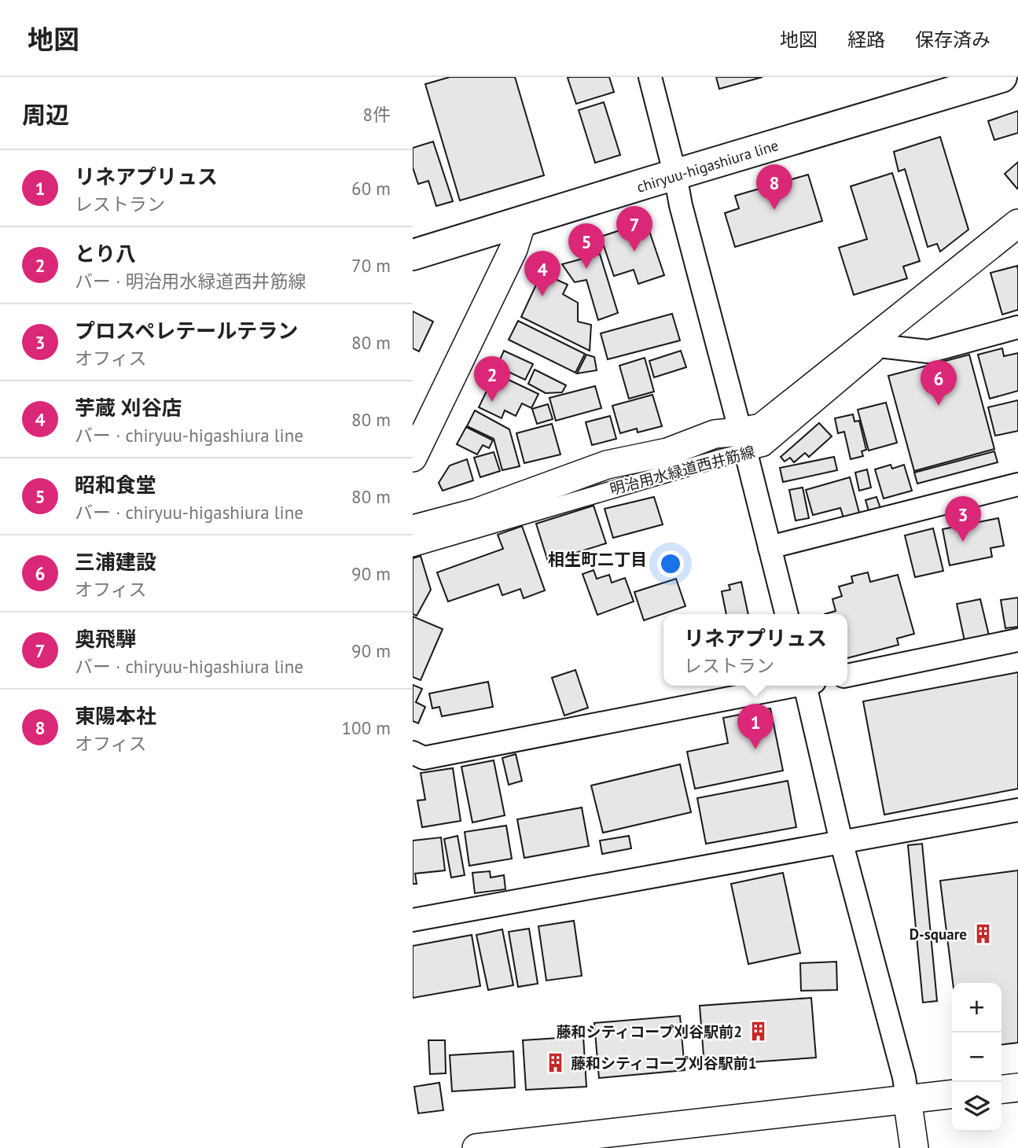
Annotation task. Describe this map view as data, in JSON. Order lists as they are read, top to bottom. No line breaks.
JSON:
{"streets":{"main road":["chiryuu-higashiura line"],"street":["明治用水緑道西井筋線"]},"districts":["相生町二丁目"],"places":{"building":["D-square","藤和シティコープ刈谷駅前2","藤和シティコープ刈谷駅前1"]},"page":{"header":"地図","nav":["地図","経路","保存済み"],"heading":["周辺","8件"],"list":[{"mark":"1","name":"リネアプリュス","note":"レストラン","value":"60 m"},{"mark":"2","name":"とり八","note":"バー · 明治用水緑道西井筋線","value":"70 m"},{"mark":"3","name":"プロスペレテールテラン","note":"オフィス","value":"80 m"},{"mark":"4","name":"芋蔵 刈谷店","note":"バー · chiryuu-higashiura line","value":"80 m"},{"mark":"5","name":"昭和食堂","note":"バー · chiryuu-higashiura line","value":"80 m"},{"mark":"6","name":"三浦建設","note":"オフィス","value":"90 m"},{"mark":"7","name":"奥飛騨","note":"バー · chiryuu-higashiura line","value":"90 m"},{"mark":"8","name":"東陽本社","note":"オフィス","value":"100 m"}],"pins":["8","7","5","4","2","6","3","1"],"popup":["リネアプリュス","レストラン"],"map_buttons":["+","−"]}}
